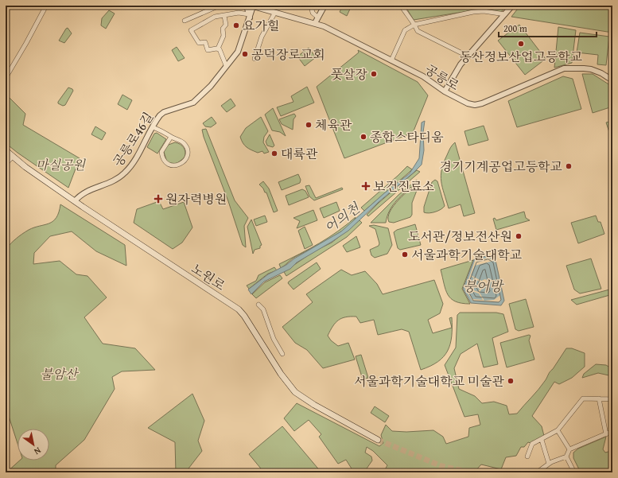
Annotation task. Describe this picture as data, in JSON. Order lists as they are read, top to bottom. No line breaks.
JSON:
{"streets":{"main road":["노원로"],"street":["공릉로","공릉로46길"]},"crossings":[["공릉로","공릉로46길"],["공릉로46길","노원로"]],"water":["어의천","붕어방"],"parks":["마실공원","불암산"],"places":{"other":["요가힐","동산정보산업고등학교","공덕장로교회","풋살장","체육관","종합스타디움","대륙관","경기기계공업고등학교","도서관/정보전산원","서울과학기술대학교","서울과학기술대학교 미술관"],"health":["보건진료소","원자력병원"]},"scale_bar":"200 m","north":"bottom right"}
